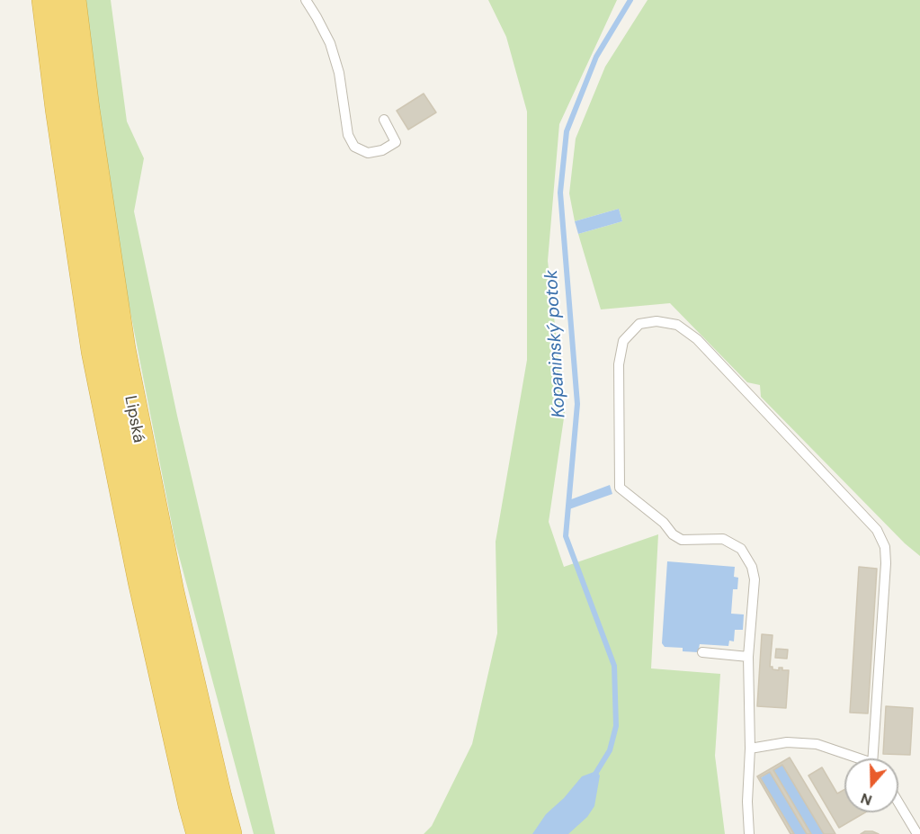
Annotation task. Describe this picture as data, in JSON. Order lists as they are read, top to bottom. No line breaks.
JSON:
{"streets":{"highway":["Lipská"]},"water":["Kopaninský potok"],"north":"bottom"}
